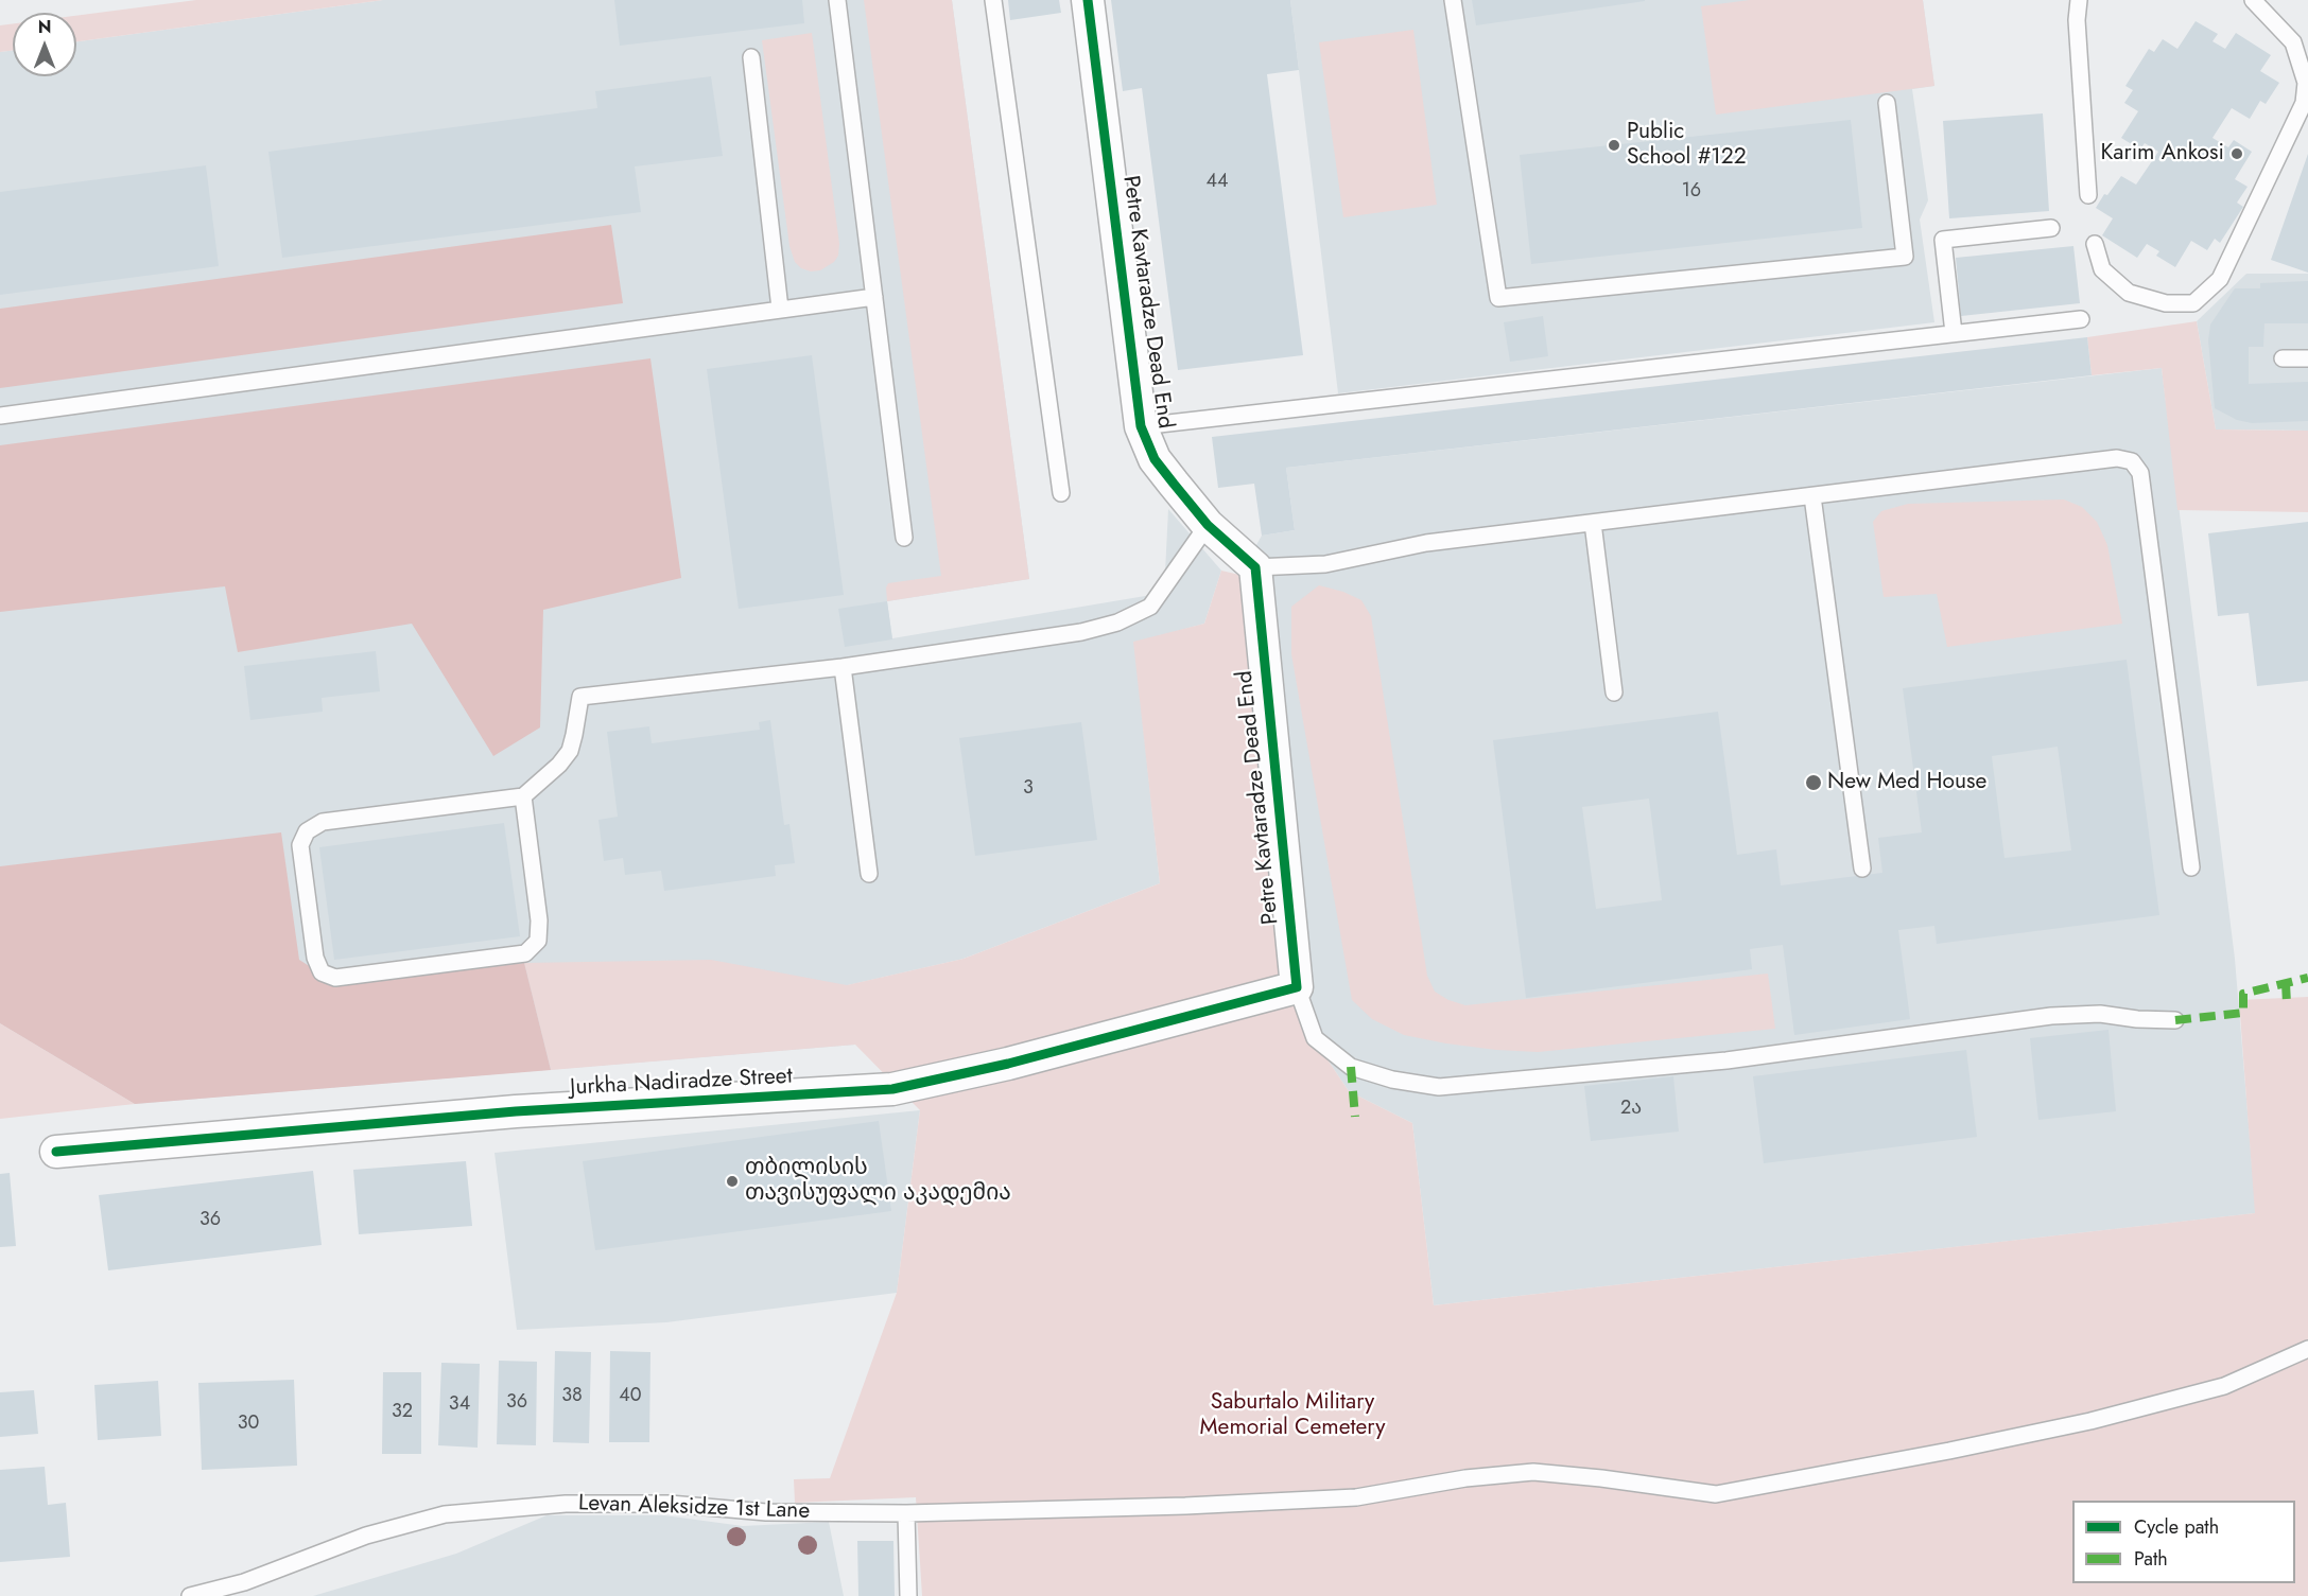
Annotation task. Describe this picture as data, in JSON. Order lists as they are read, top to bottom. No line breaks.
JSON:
{"streets":{"street":["Petre Kavtaradze Dead End","Jurkha Nadiradze Street"],"lane":["Levan Aleksidze 1st Lane"]},"crossings":[["Petre Kavtaradze Dead End","Jurkha Nadiradze Street"]],"parks":["Saburtalo Military Memorial Cemetery"],"places":["Public School #122","Karim Ankosi","New Med House","თბილისის თავისუფალი აკადემია"],"house_numbers":["44","16","3","2ა","36","38","40","36","34","32","30"],"legend":["Cycle path","Path"],"north":"top"}
